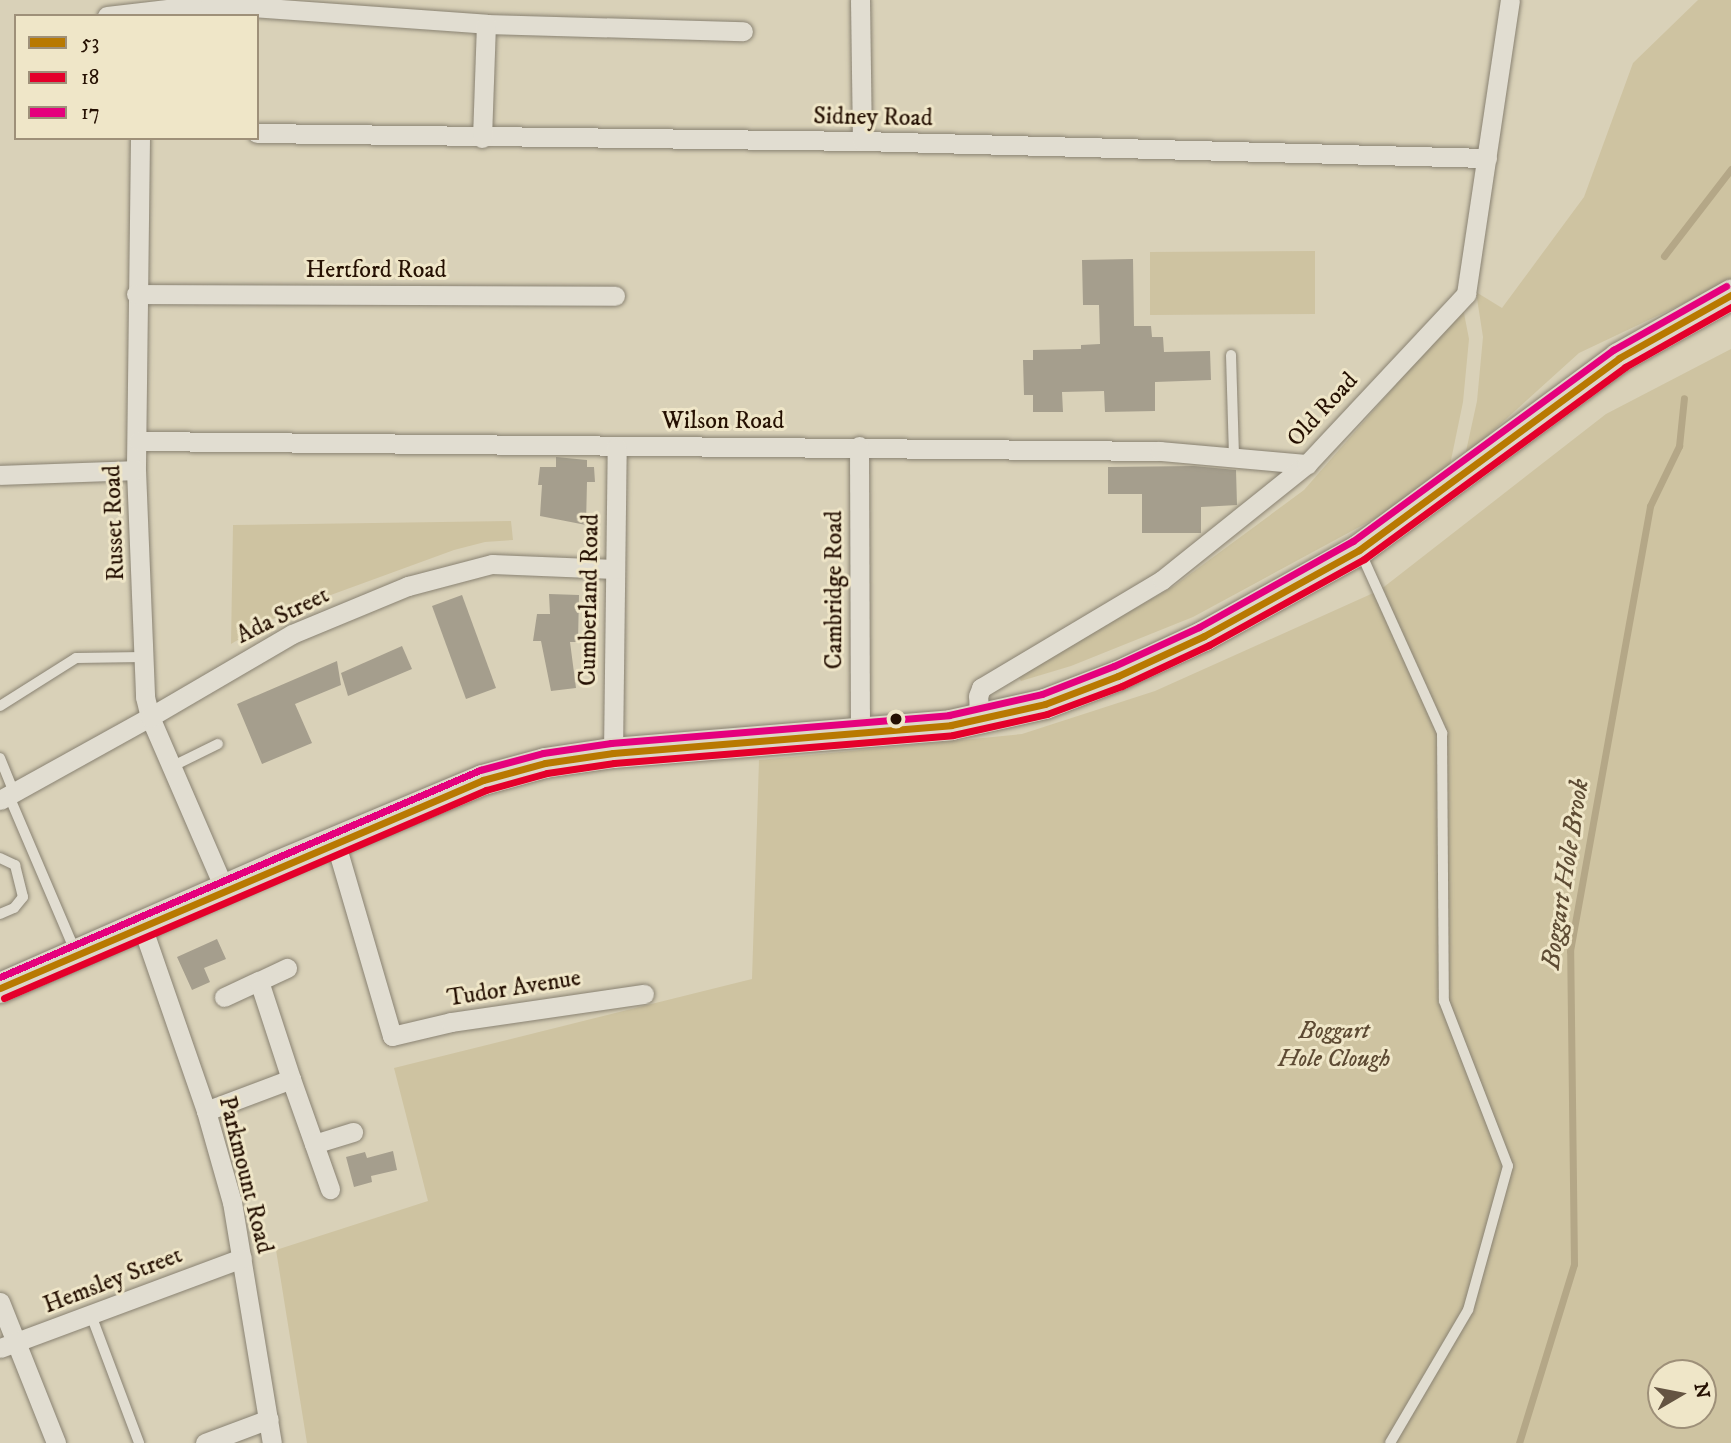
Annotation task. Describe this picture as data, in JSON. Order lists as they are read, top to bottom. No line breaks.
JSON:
{"streets":{"street":["Sidney Road","Hertford Road","Old Road","Wilson Road","Russet Road","Cambridge Road","Cumberland Road","Ada Street","Tudor Avenue","Parkmount Road","Hemsley Street"]},"crossings":[["Sidney Road","Old Road"],["Hertford Road","Russet Road"],["Old Road","Wilson Road"],["Wilson Road","Russet Road"],["Wilson Road","Cambridge Road"],["Wilson Road","Cumberland Road"],["Russet Road","Ada Street"],["Cumberland Road","Ada Street"],["Parkmount Road","Hemsley Street"]],"water":["Boggart Hole Brook"],"parks":["Boggart Hole Clough"],"lines":["transit line 17","transit line 53","transit line 18"],"legend":["53","18","17"],"north":"right"}
